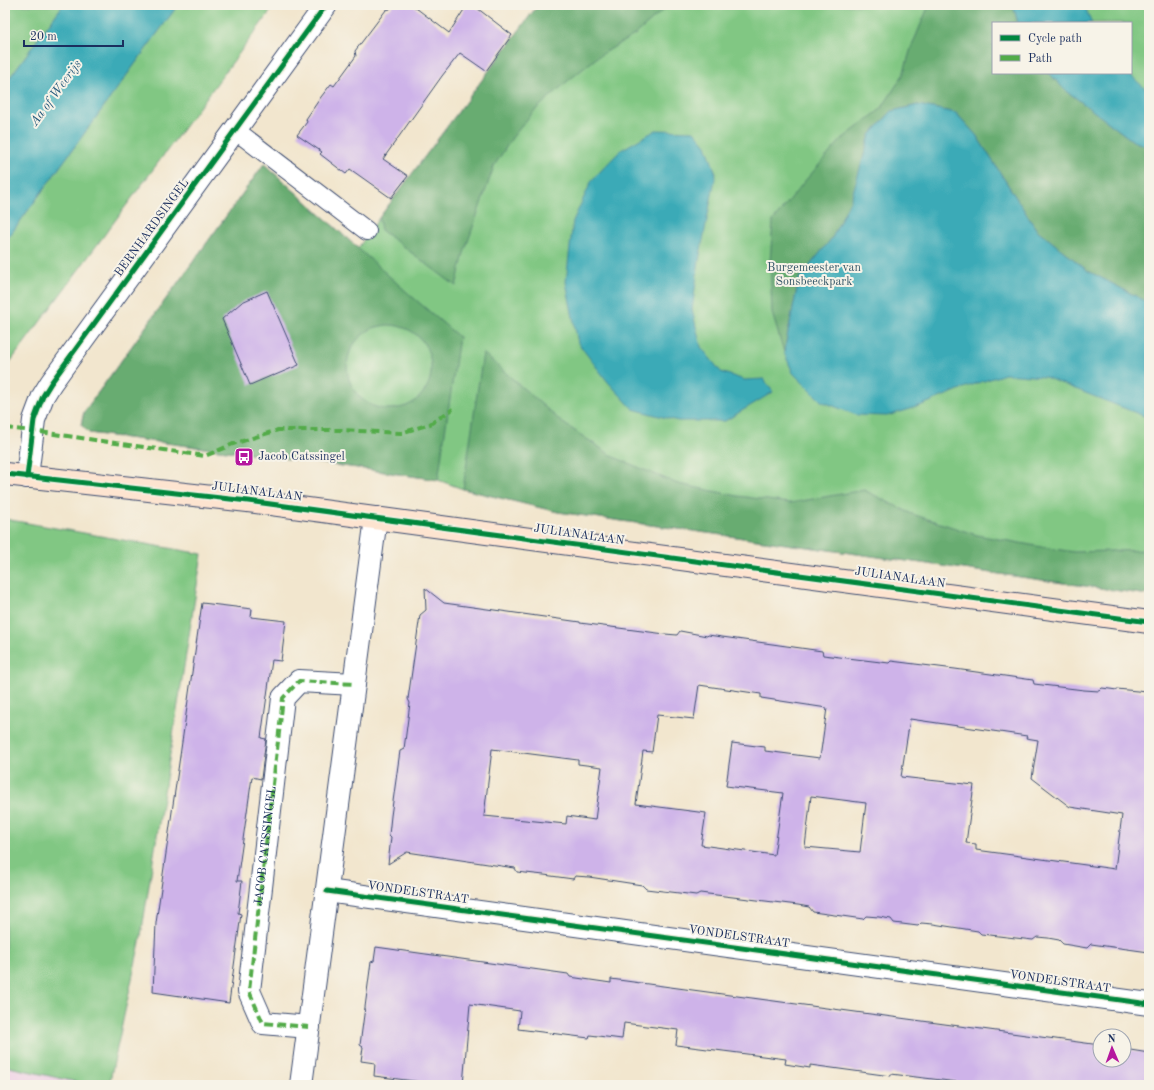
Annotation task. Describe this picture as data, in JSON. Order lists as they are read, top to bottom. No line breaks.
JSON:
{"streets":{"street":["BERNHARDSINGEL","JULIANALAAN","JACOB CATSSINGEL","VONDELSTRAAT"]},"crossings":[["BERNHARDSINGEL","JULIANALAAN"]],"water":["Aa of Weerijs"],"parks":["Burgemeester van Sonsbeeckpark"],"places":{"bus stop":["Jacob Catssingel"]},"legend":["Cycle path","Path"],"scale_bar":"20 m","north":"top"}
